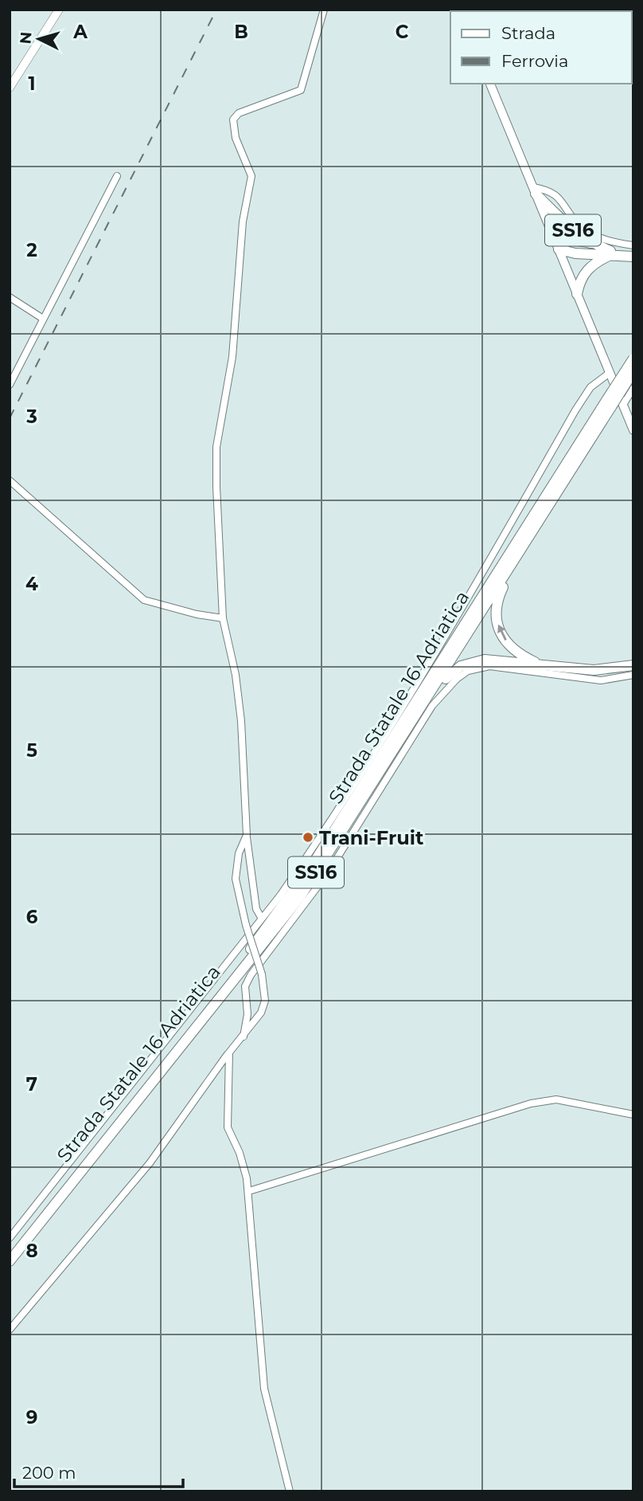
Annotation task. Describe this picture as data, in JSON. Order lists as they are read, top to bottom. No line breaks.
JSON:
{"streets":{"highway":["SS16","Strada Statale 16 Adriatica"]},"crossings":[["SS16","Strada Statale 16 Adriatica"]],"places":["Trani-Fruit"],"legend":["Strada","Ferrovia"],"scale_bar":"200 m","north":"left","grid":{"columns":["A","B","C"],"rows":["1","2","3","4","5","6","7","8","9"]}}
